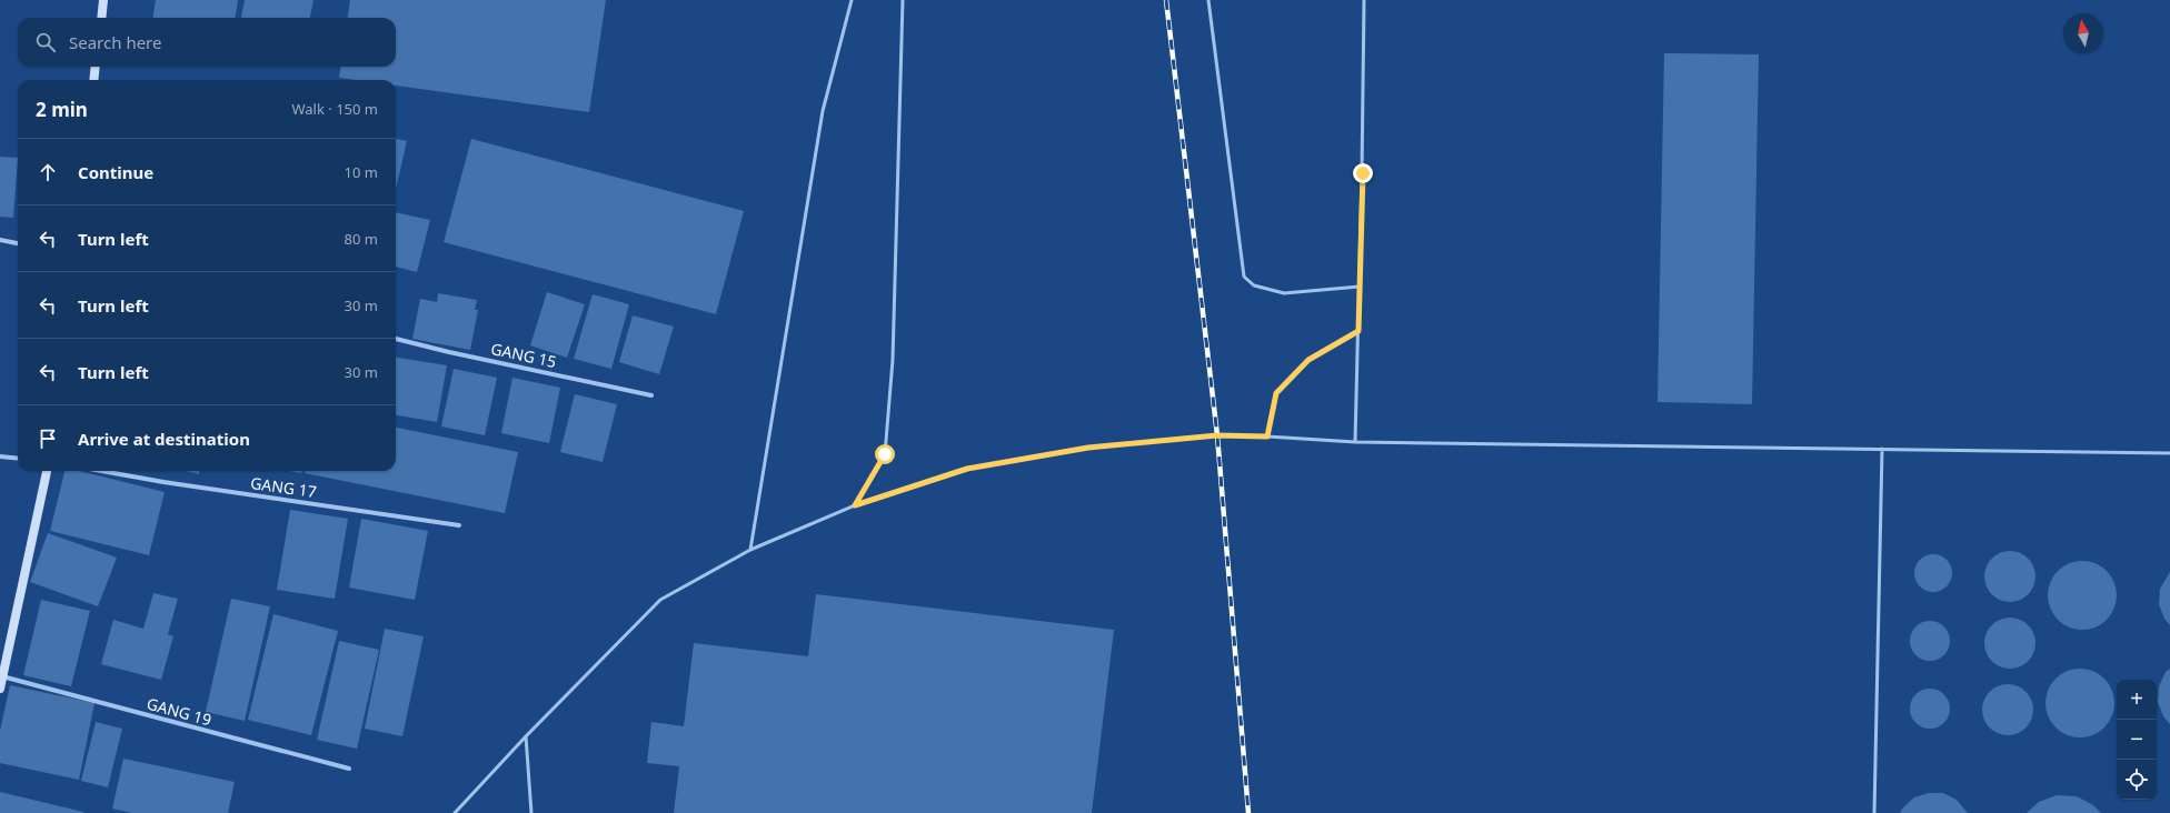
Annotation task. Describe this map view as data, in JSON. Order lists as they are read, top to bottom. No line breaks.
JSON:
{"streets":{"street":["GANG 15","GANG 17","GANG 19"]},"north":"top","page":{"search":"Search here","heading":["2 min","Walk · 150 m"],"list":[["Continue","10 m"],["Turn left","80 m"],["Turn left","30 m"],["Turn left","30 m"],"Arrive at destination"],"map_buttons":["+","−"]}}
